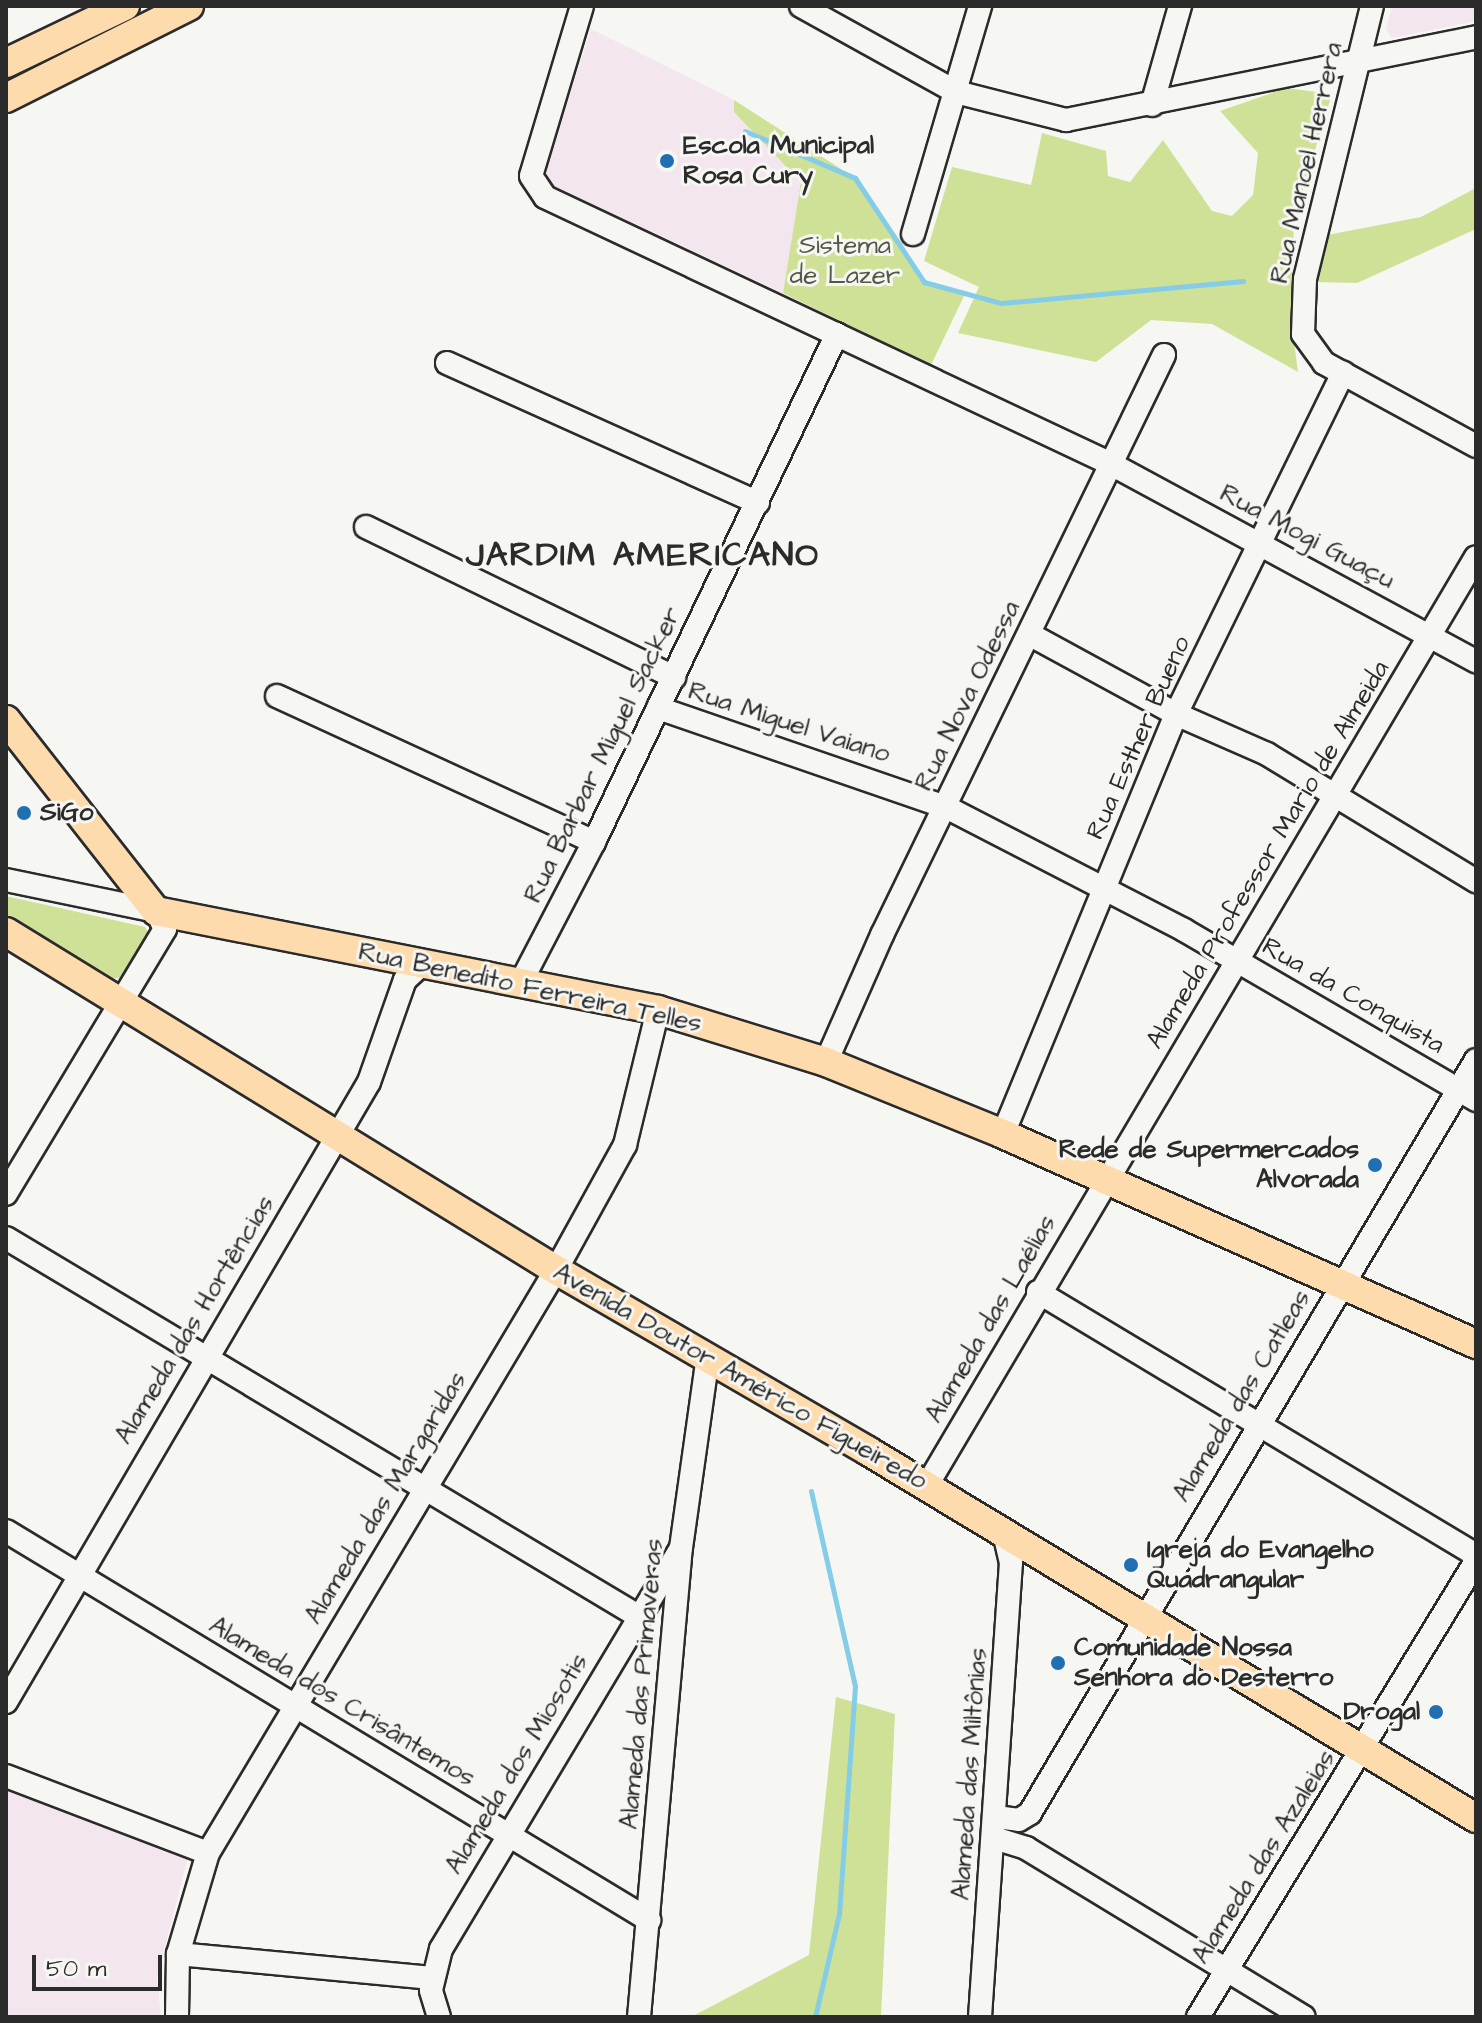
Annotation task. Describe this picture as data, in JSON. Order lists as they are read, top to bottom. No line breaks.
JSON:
{"streets":{"main road":["Rua Benedito Ferreira Telles","Avenida Doutor Américo Figueiredo"],"street":["Rua Manoel Herrera","Rua Mogi Guaçu","Rua Nova Odessa","Rua Miguel Vaiano","Rua Esther Bueno","Rua Barbar Miguel Sacker","Alameda Professor Mario de Almeida","Rua da Conquista","Alameda das Laélias","Alameda das Hortências","Alameda das Catleas","Alameda das Margaridas","Alameda das Primaveras","Alameda dos Crisântemos","Alameda dos Miosotis","Alameda das Miltônias","Alameda das Azaleias"]},"crossings":[["Rua Manoel Herrera","Rua Esther Bueno"],["Rua Mogi Guaçu","Rua Nova Odessa"],["Rua Mogi Guaçu","Rua Esther Bueno"],["Rua Mogi Guaçu","Rua Barbar Miguel Sacker"],["Rua Mogi Guaçu","Alameda Professor Mario de Almeida"],["Rua Nova Odessa","Rua Miguel Vaiano"],["Rua Nova Odessa","Rua Benedito Ferreira Telles"],["Rua Nova Odessa","Rua da Conquista"],["Rua Miguel Vaiano","Rua Barbar Miguel Sacker"],["Rua Miguel Vaiano","Rua da Conquista"],["Rua Esther Bueno","Rua Benedito Ferreira Telles"],["Rua Esther Bueno","Rua da Conquista"],["Rua Barbar Miguel Sacker","Rua Benedito Ferreira Telles"],["Alameda Professor Mario de Almeida","Rua Benedito Ferreira Telles"],["Alameda Professor Mario de Almeida","Rua da Conquista"],["Alameda Professor Mario de Almeida","Alameda das Laélias"],["Rua Benedito Ferreira Telles","Alameda das Laélias"],["Rua Benedito Ferreira Telles","Alameda das Hortências"],["Rua Benedito Ferreira Telles","Alameda das Catleas"],["Rua Benedito Ferreira Telles","Alameda das Margaridas"],["Rua da Conquista","Alameda das Catleas"],["Alameda das Laélias","Avenida Doutor Américo Figueiredo"],["Alameda das Hortências","Avenida Doutor Américo Figueiredo"],["Alameda das Hortências","Alameda dos Crisântemos"],["Avenida Doutor Américo Figueiredo","Alameda das Catleas"],["Avenida Doutor Américo Figueiredo","Alameda das Margaridas"],["Avenida Doutor Américo Figueiredo","Alameda das Primaveras"],["Avenida Doutor Américo Figueiredo","Alameda das Miltônias"],["Avenida Doutor Américo Figueiredo","Alameda das Azaleias"],["Alameda das Margaridas","Alameda dos Crisântemos"],["Alameda das Primaveras","Alameda dos Crisântemos"],["Alameda das Primaveras","Alameda dos Miosotis"],["Alameda dos Crisântemos","Alameda dos Miosotis"]],"districts":["JARDIM AMERICANO"],"parks":["Sistema de Lazer"],"places":["Escola Municipal Rosa Cury","SiGo","Rede de Supermercados Alvorada","Igreja do Evangelho Quadrangular","Comunidade Nossa Senhora do Desterro","Drogal"],"scale_bar":"50 m"}
